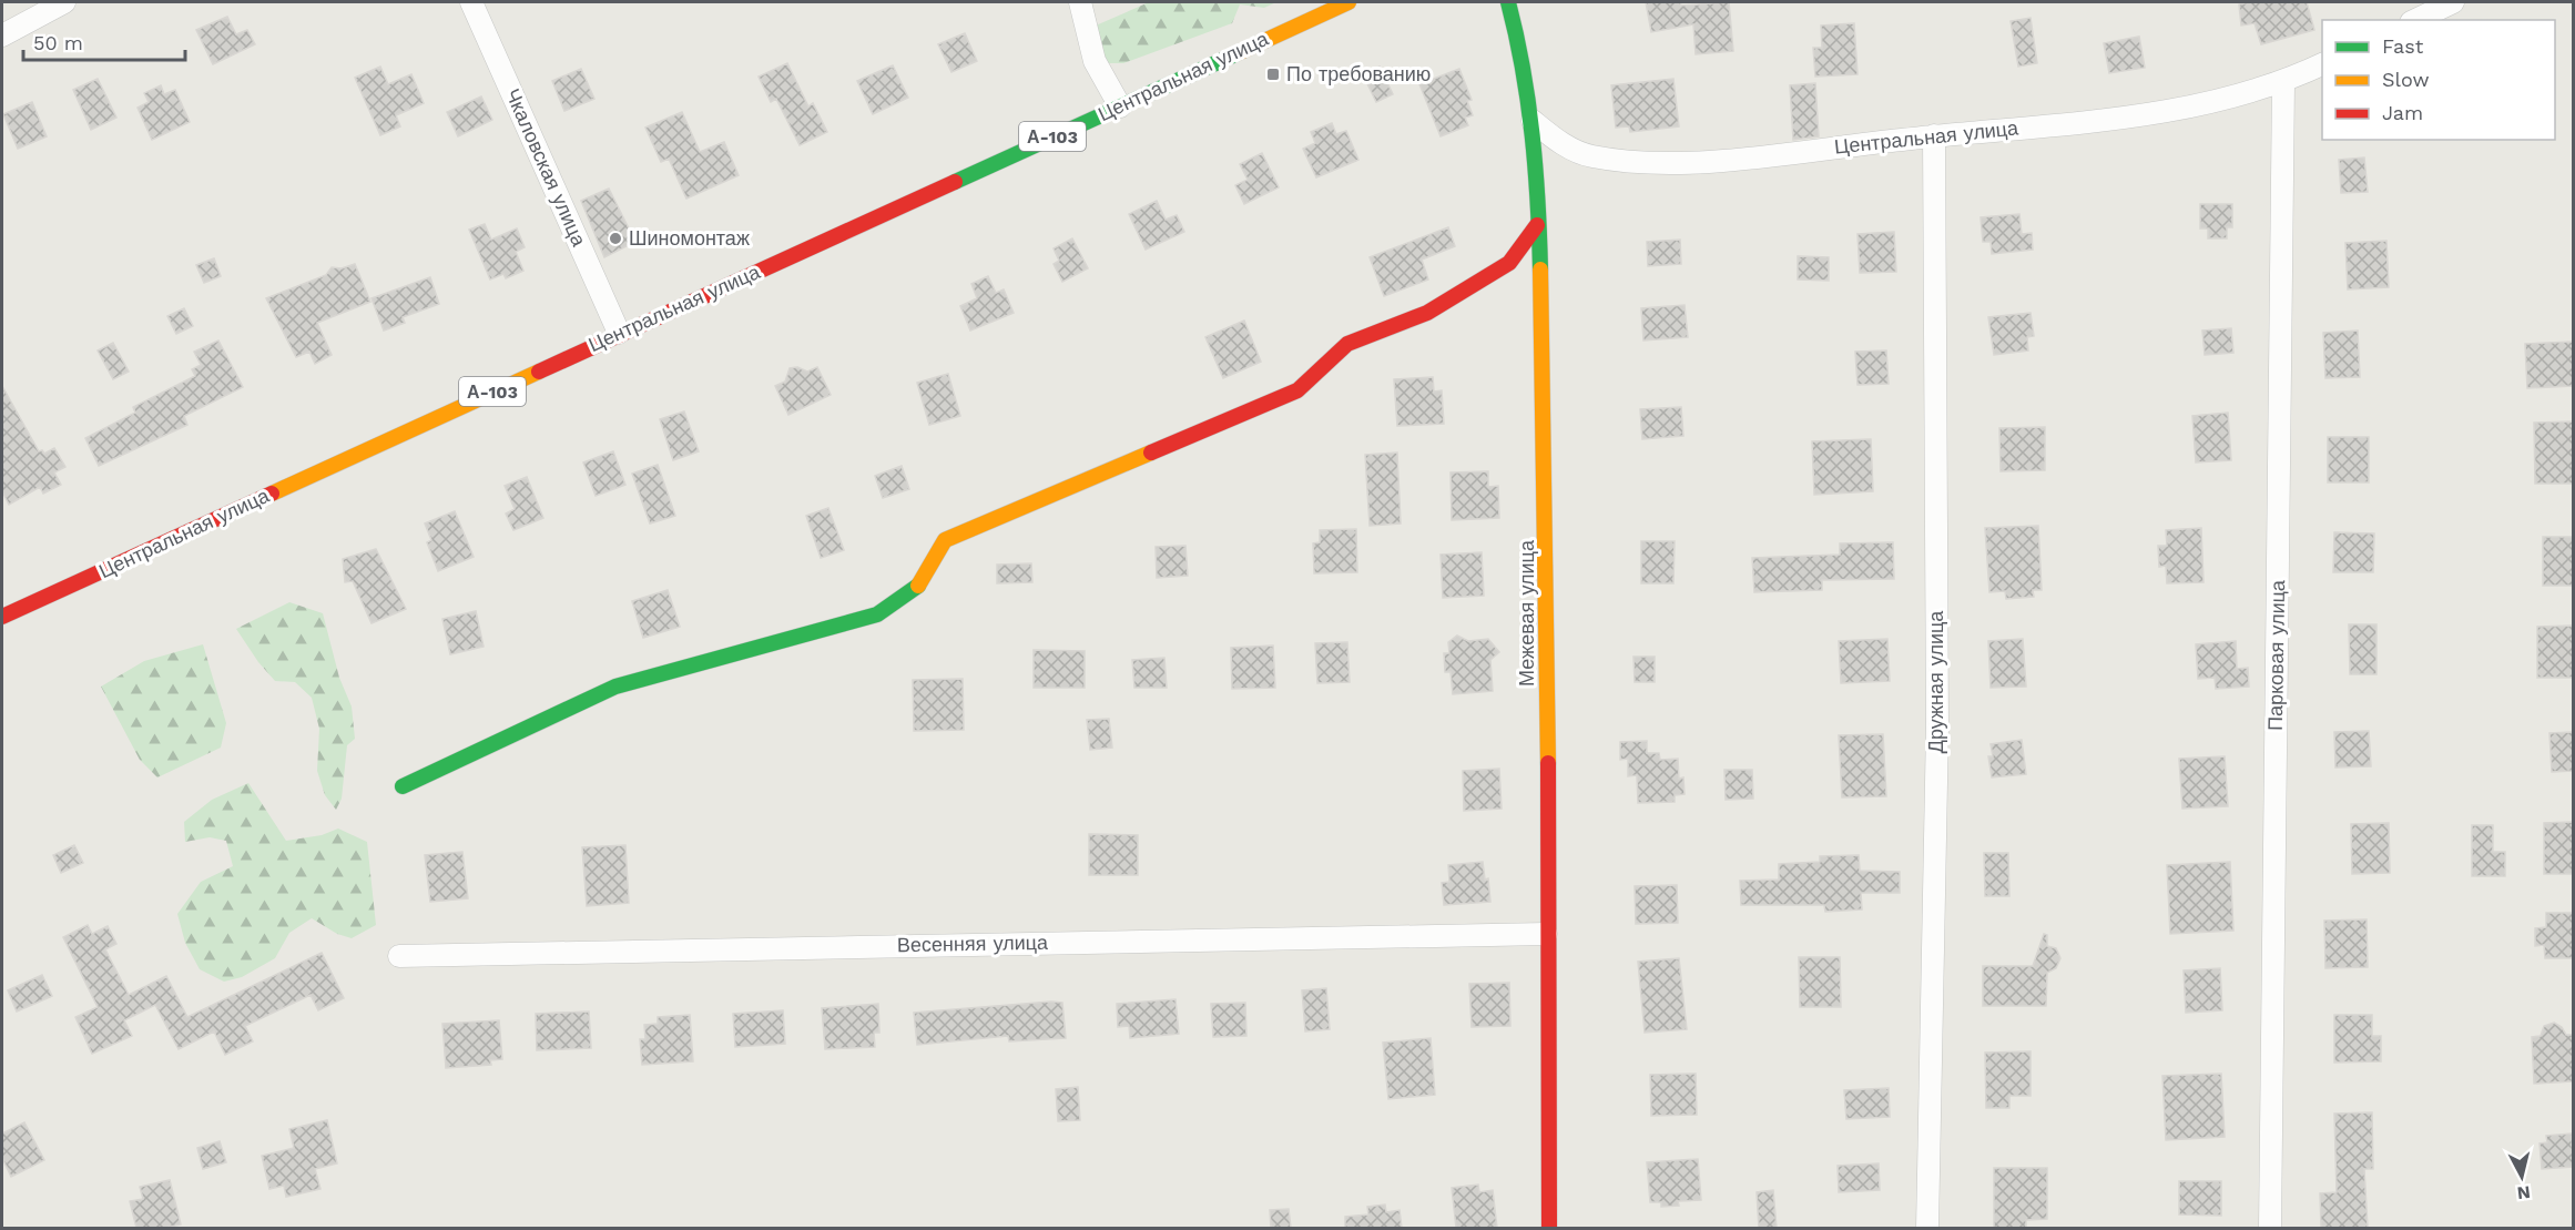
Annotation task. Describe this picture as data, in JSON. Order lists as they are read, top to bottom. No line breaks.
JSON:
{"streets":{"street":["Центральная улица","А-103","Чкаловская улица","Межевая улица","Парковая улица","Дружная улица","Весенняя улица"]},"crossings":[["Центральная улица","Чкаловская улица"],["Центральная улица","Межевая улица"],["Центральная улица","Парковая улица"],["Центральная улица","Дружная улица"],["Межевая улица","Весенняя улица"]],"places":{"transit":["По требованию"],"other":["Шиномонтаж"]},"legend":["Fast","Slow","Jam"],"scale_bar":"50 m","north":"bottom"}
